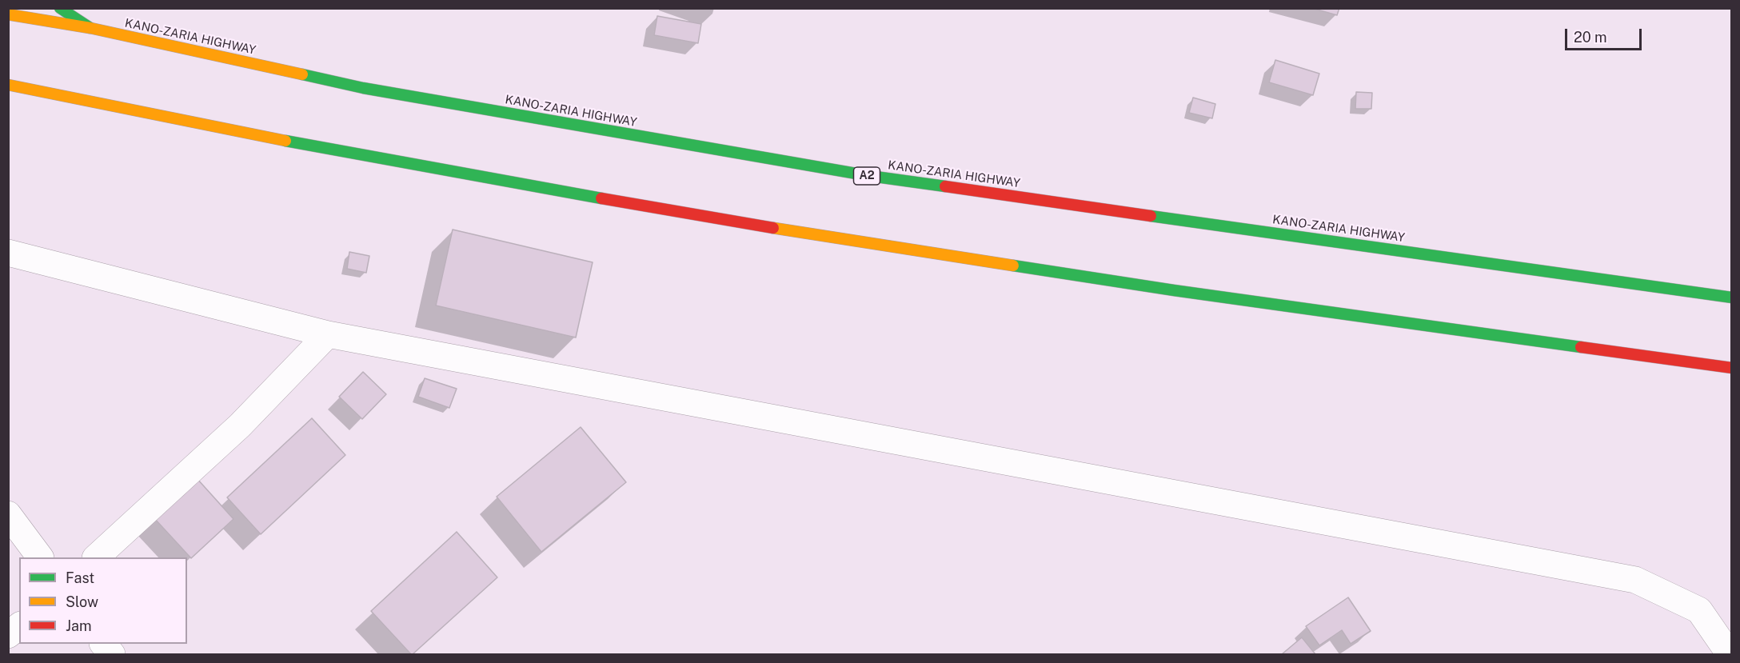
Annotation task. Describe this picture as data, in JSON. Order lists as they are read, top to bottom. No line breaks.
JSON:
{"streets":{"main road":["KANO-ZARIA HIGHWAY","A2"]},"legend":["Fast","Slow","Jam"],"scale_bar":"20 m"}
